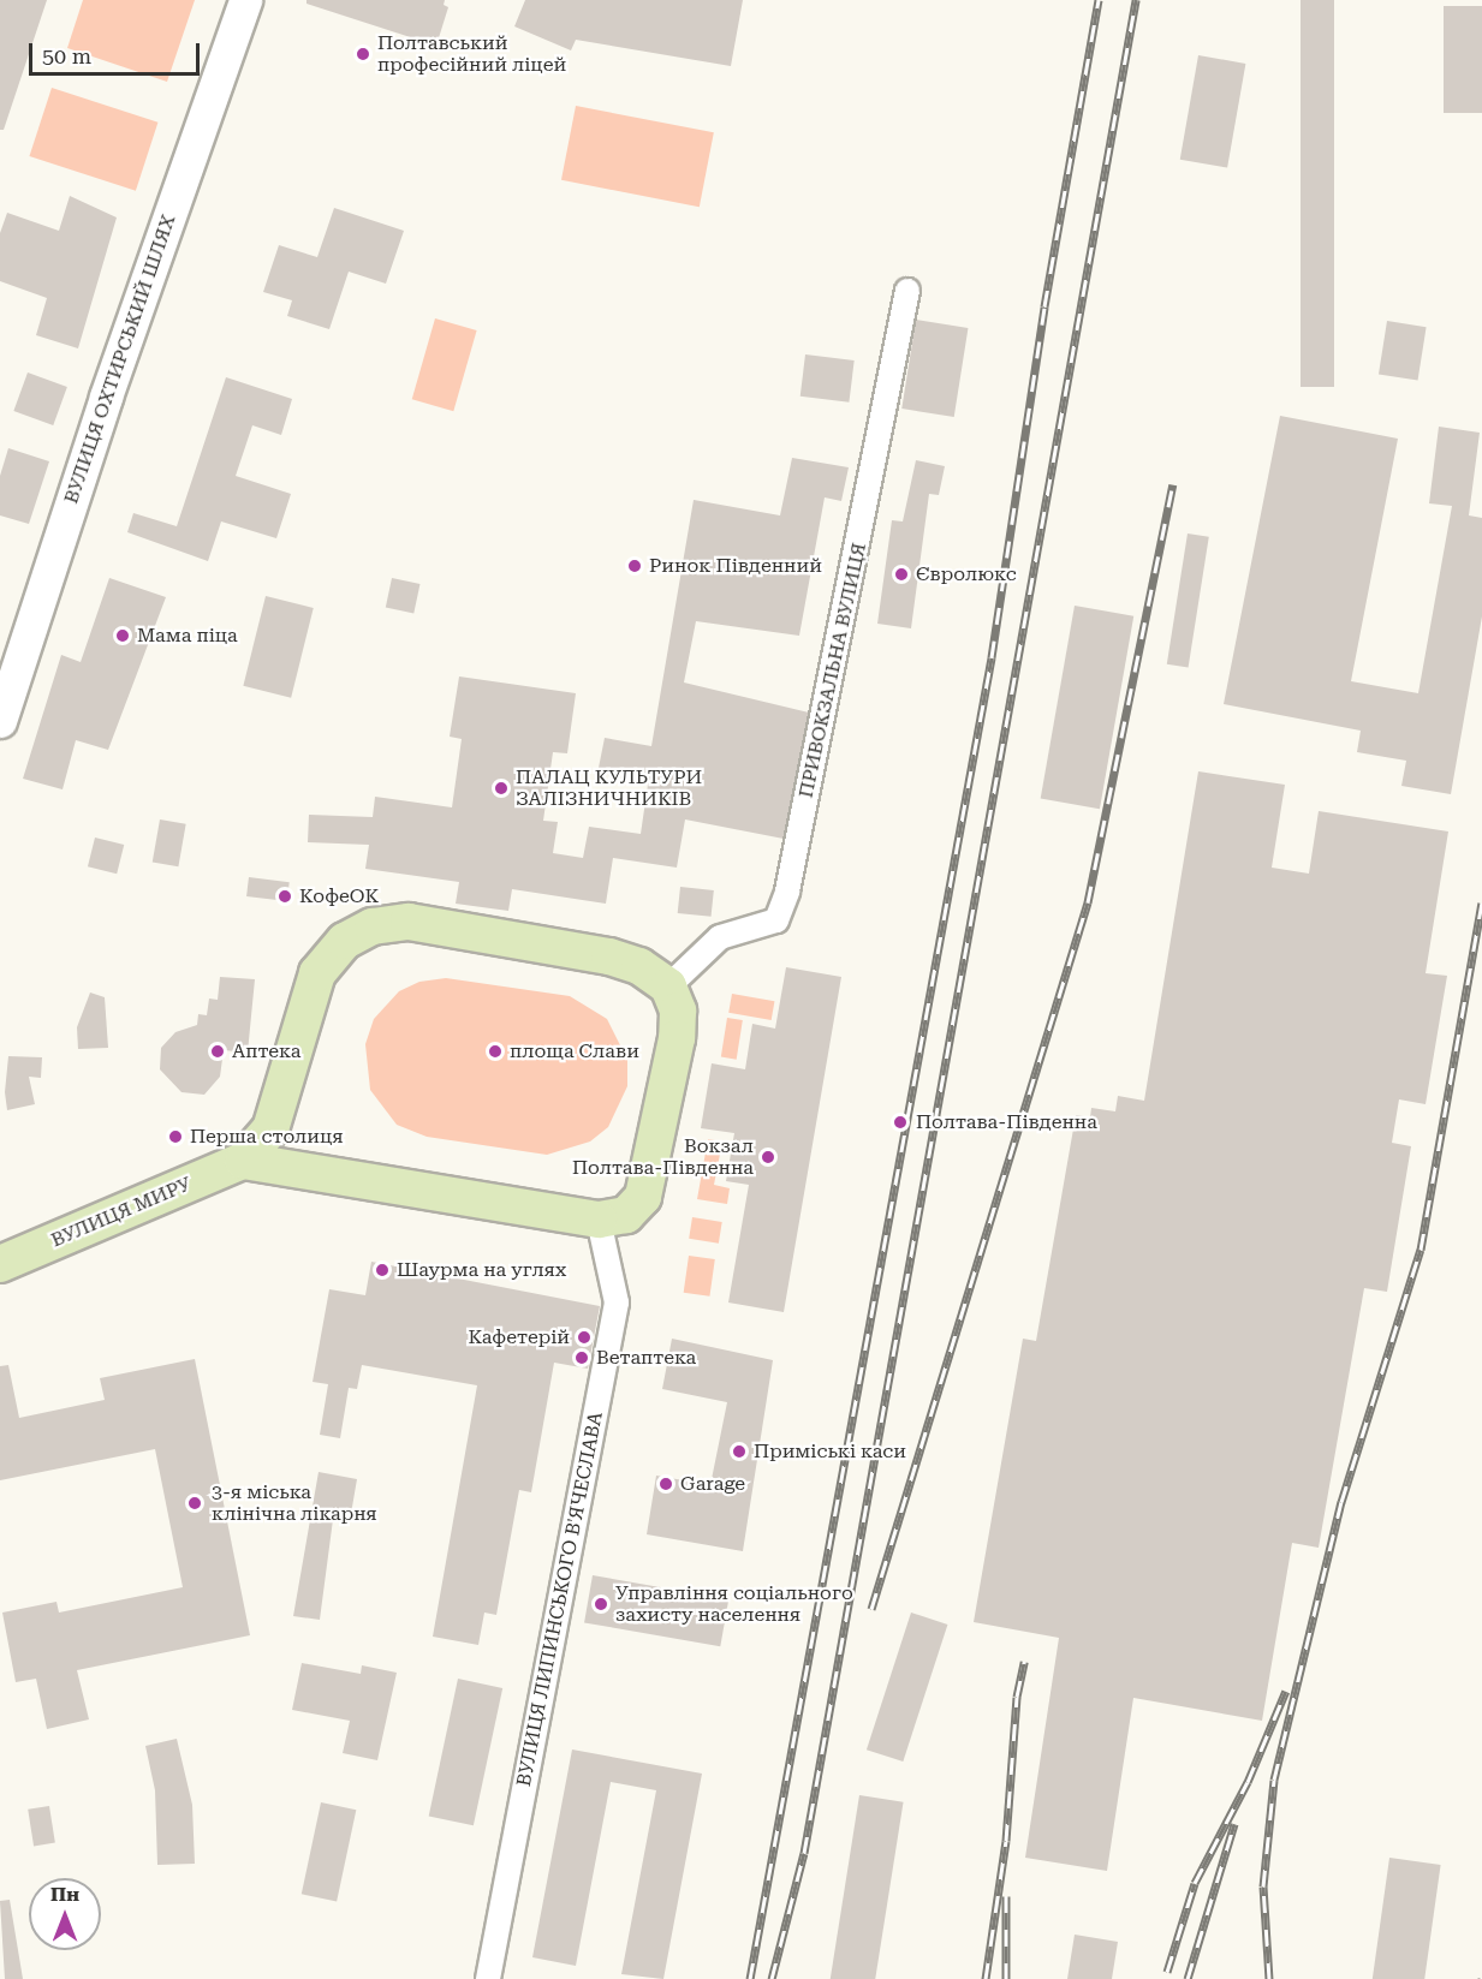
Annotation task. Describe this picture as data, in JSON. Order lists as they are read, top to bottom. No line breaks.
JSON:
{"streets":{"main road":["ВУЛИЦЯ ОХТИРСЬКИЙ ШЛЯХ","ВУЛИЦЯ МИРУ"],"street":["ПРИВОКЗАЛЬНА ВУЛИЦЯ","ВУЛИЦЯ ЛИПИНСЬКОГО В'ЯЧЕСЛАВА"]},"places":["Полтавський професійний ліцей","Ринок Південний","Євролюкс","Мама піца","ПАЛАЦ КУЛЬТУРИ ЗАЛIЗНИЧНИКIВ","КофеОК","Аптека","площа Слави","Полтава-Південна","Перша столиця","Вокзал Полтава-Південна","Шаурма на углях","Кафетерій","Ветаптека","Приміські каси","Garage","3-я міська клінічна лікарня","Управління соціального захисту населення"],"scale_bar":"50 m","north":"top"}
